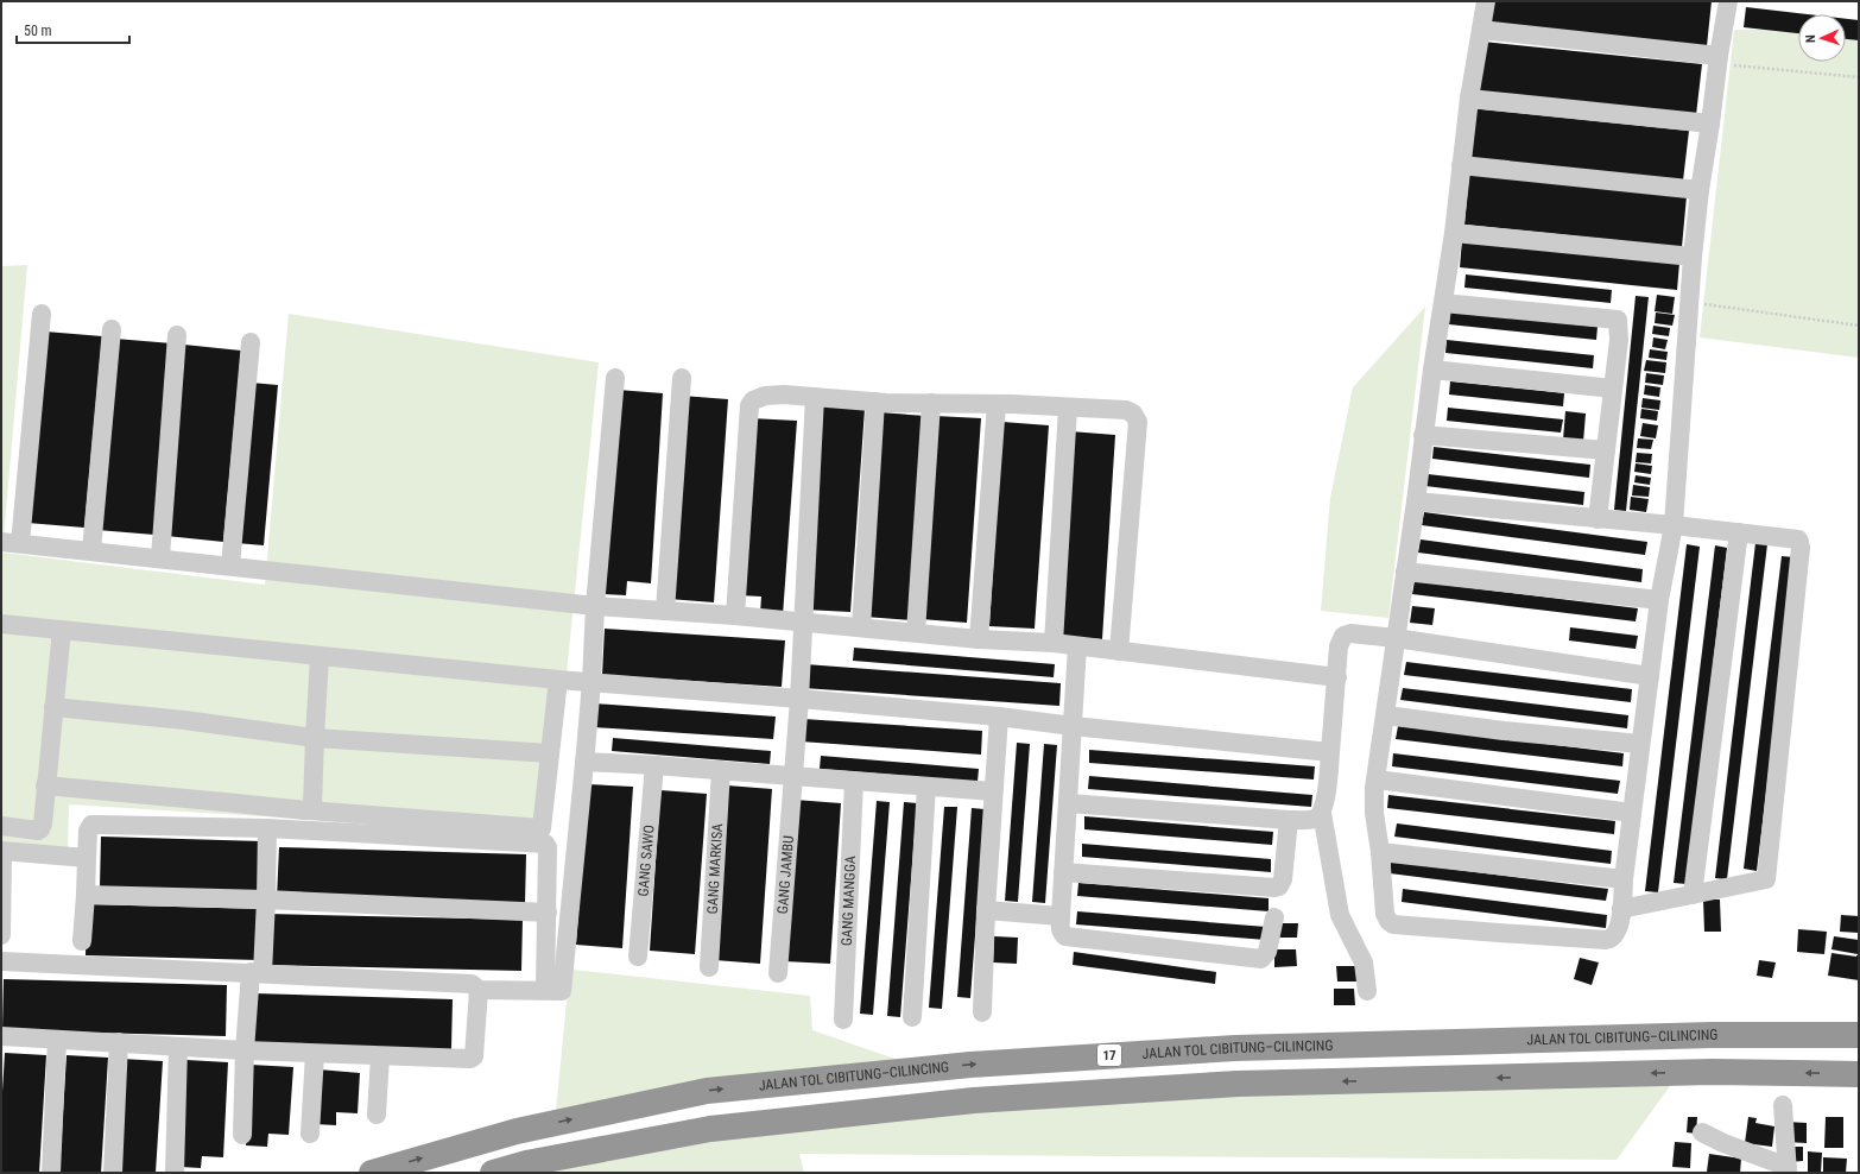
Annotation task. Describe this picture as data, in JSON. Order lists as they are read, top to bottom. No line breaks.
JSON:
{"streets":{"highway":["JALAN TOL CIBITUNG–CILINCING","17"],"street":["GANG SAWO","GANG MARKISA","GANG JAMBU","GANG MANGGA"]},"scale_bar":"50 m","north":"left"}
